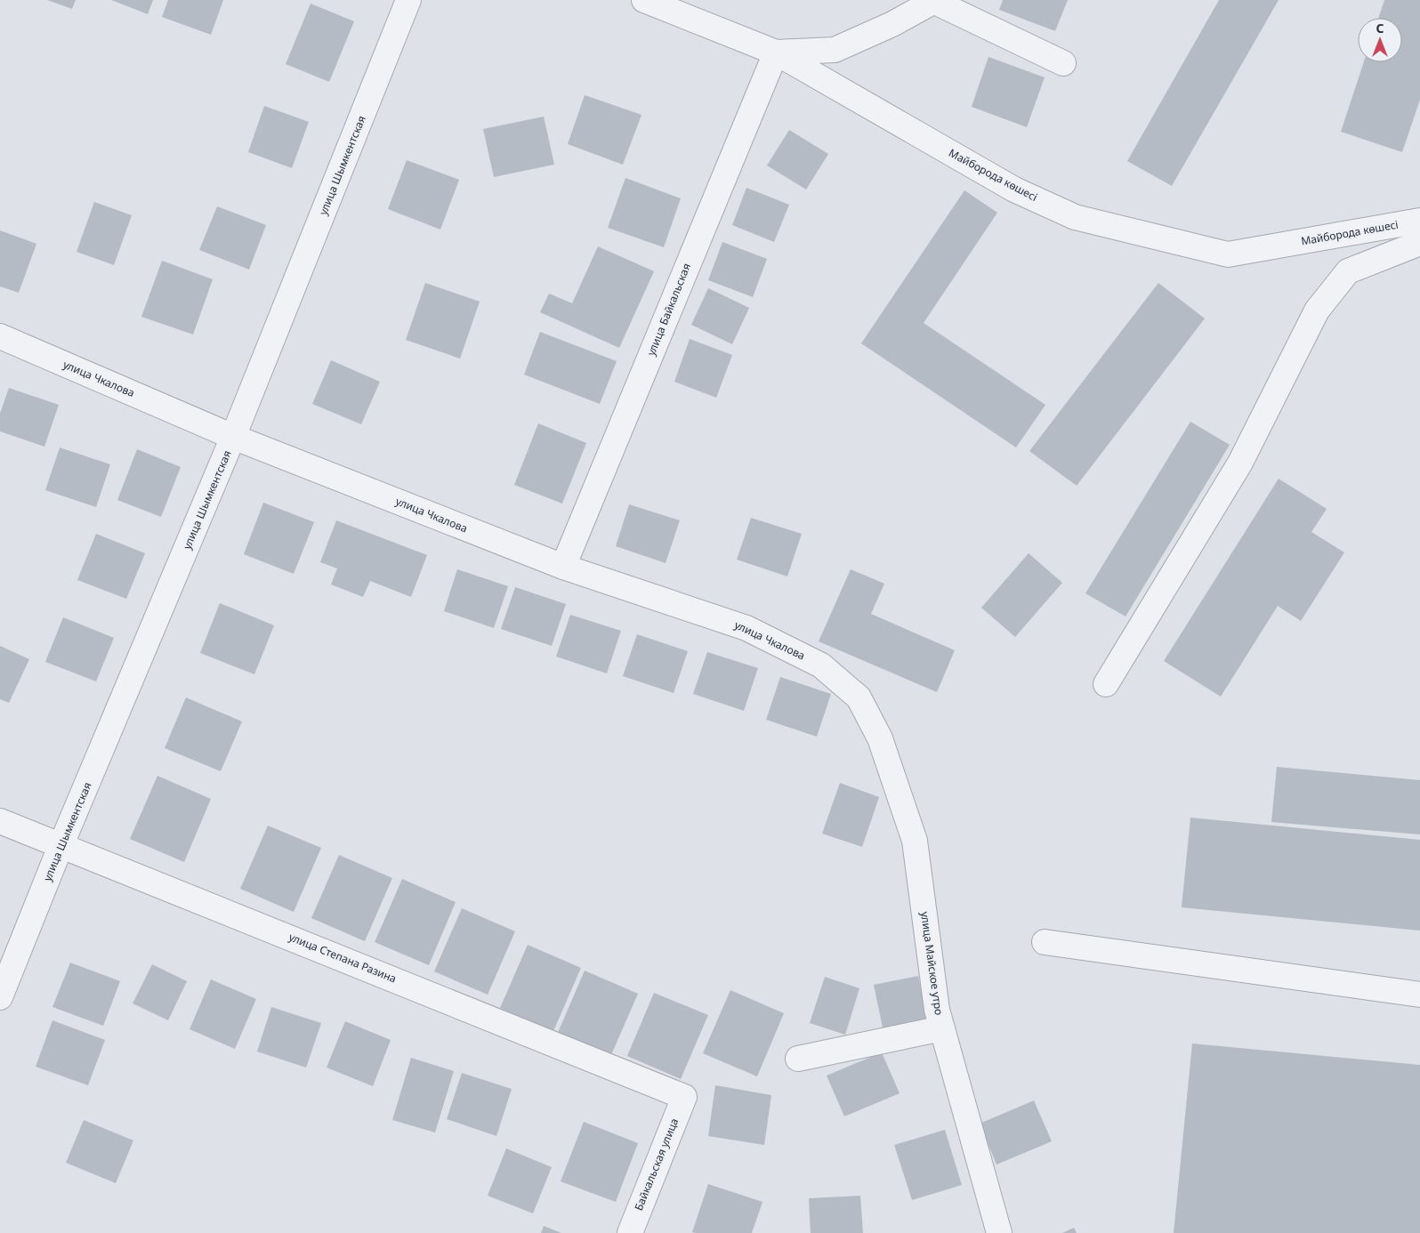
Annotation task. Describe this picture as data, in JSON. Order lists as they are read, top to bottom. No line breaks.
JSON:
{"streets":{"street":["улица Шымкентская","Майборода көшесі","улица Байкальская","улица Чкалова","улица Степана Разина","улица Майское утро","Байкальская улица"]},"crossings":[["улица Шымкентская","улица Чкалова"],["улица Шымкентская","улица Степана Разина"],["Майборода көшесі","улица Байкальская"],["улица Байкальская","улица Чкалова"],["улица Чкалова","улица Майское утро"],["улица Степана Разина","Байкальская улица"]],"north":"top"}
